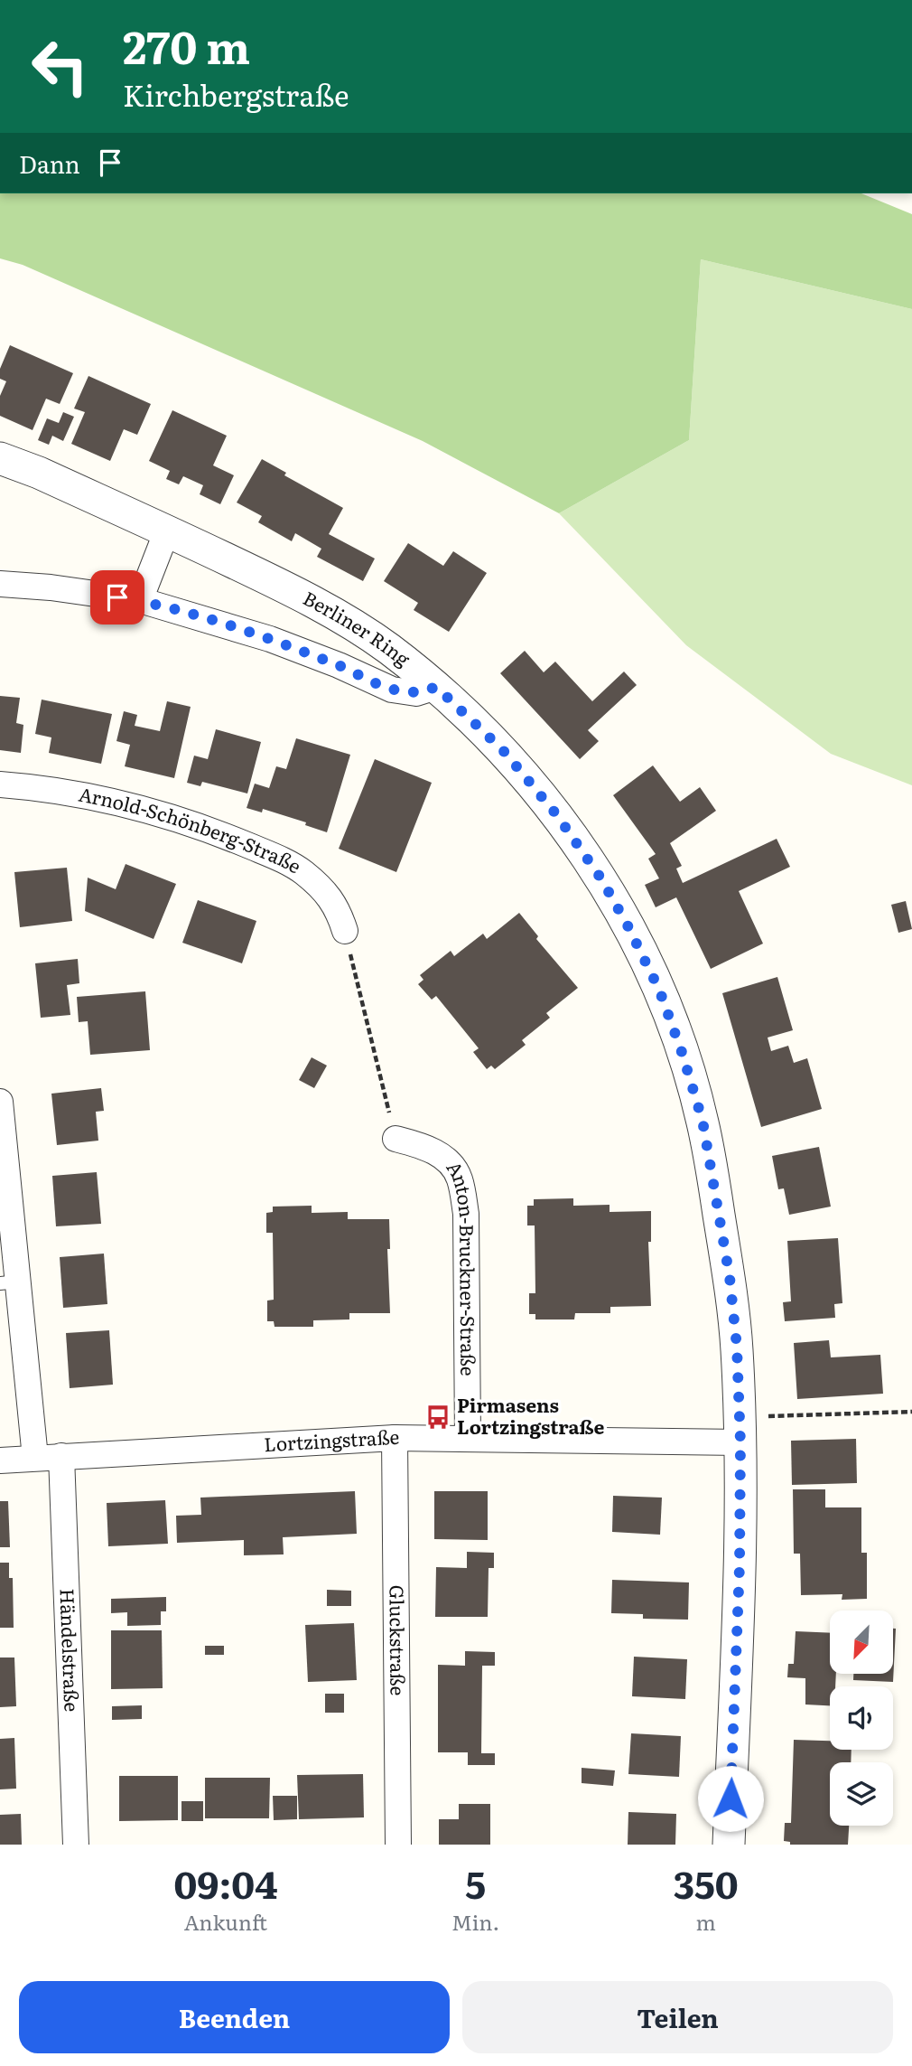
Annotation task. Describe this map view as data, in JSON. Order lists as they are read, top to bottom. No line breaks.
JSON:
{"streets":{"street":["Berliner Ring","Arnold-Schönberg-Straße","Anton-Bruckner-Straße","Lortzingstraße","Gluckstraße","Händelstraße"]},"crossings":[["Berliner Ring","Lortzingstraße"],["Anton-Bruckner-Straße","Lortzingstraße"],["Lortzingstraße","Gluckstraße"],["Lortzingstraße","Händelstraße"]],"places":{"bus stop":["Pirmasens Lortzingstraße"]},"north":"bottom left","page":{"turn":["270 m","Kirchbergstraße"],"then":"Dann","eta":["09:04","Ankunft","5","Min.","350","m"],"buttons":["Beenden","Teilen"]}}
